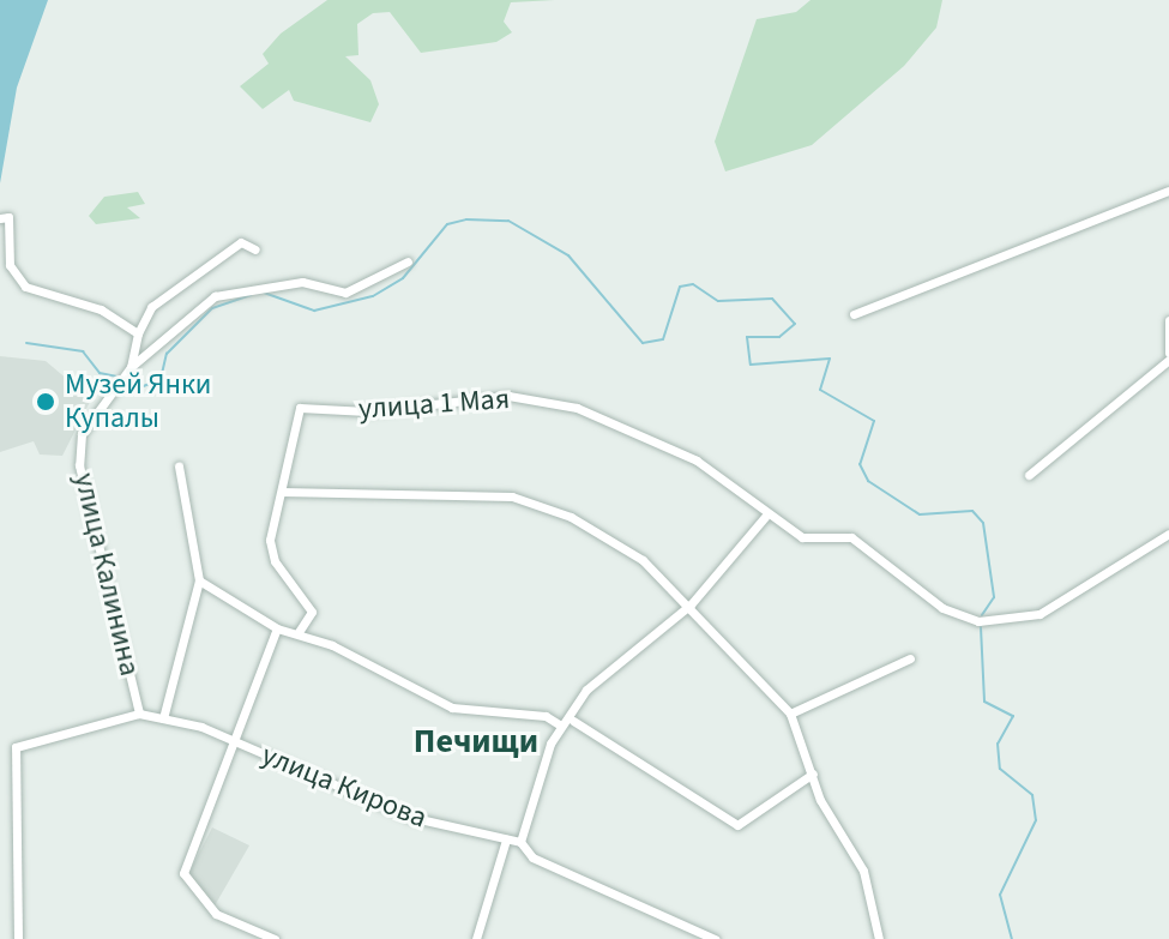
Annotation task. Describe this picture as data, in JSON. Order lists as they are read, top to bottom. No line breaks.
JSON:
{"streets":{"street":["улица 1 Мая","улица Калинина","улица Кирова"]},"crossings":[["улица Калинина","улица Кирова"]],"districts":["Печищи"],"places":["Музей Янки Купалы"]}
